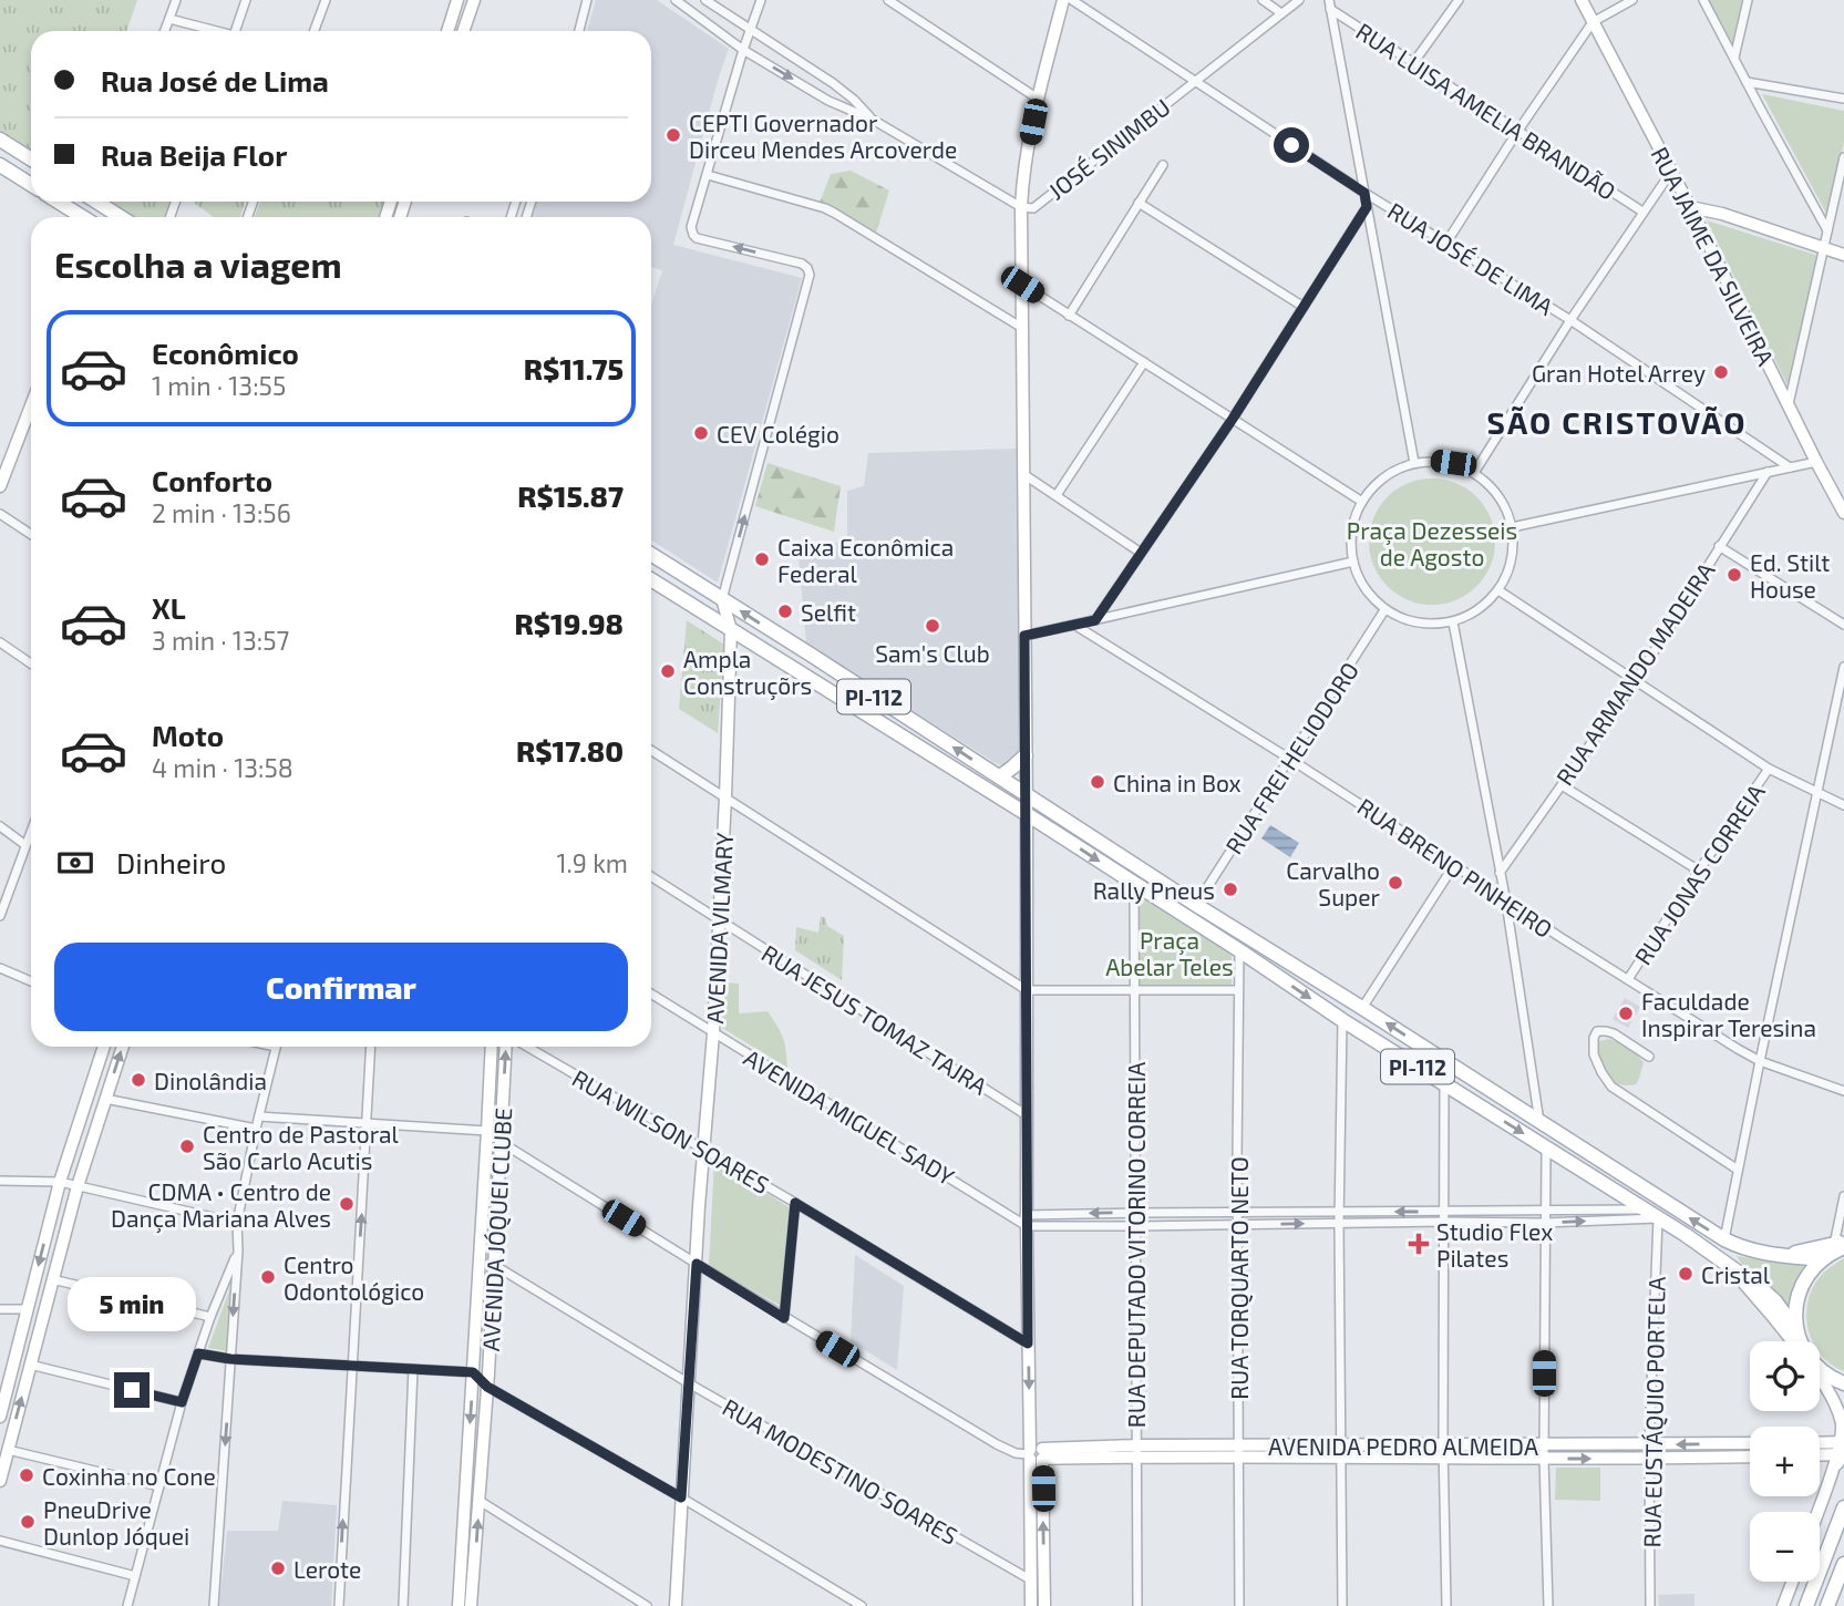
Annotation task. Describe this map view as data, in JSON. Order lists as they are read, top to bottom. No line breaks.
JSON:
{"streets":{"main road":["PI-112"],"street":["RUA LUISA AMELIA BRANDÃO","JOSÉ SINIMBU","RUA JAIME DA SILVEIRA","RUA JOSÉ DE LIMA","RUA ARMANDO MADEIRA","RUA FREI HELIODORO","RUA BRENO PINHEIRO","RUA JONAS CORREIA","AVENIDA VILMARY","RUA JESUS TOMAZ TAJRA","AVENIDA MIGUEL SADY","RUA WILSON SOARES","AVENIDA JÓQUEI CLUBE","RUA DEPUTADO VITORINO CORREIA","RUA TORQUARTO NETO","RUA EUSTÁQUIO PORTELA","AVENIDA PEDRO ALMEIDA","RUA MODESTINO SOARES"]},"crossings":[["JOSÉ SINIMBU","RUA JOSÉ DE LIMA"],["PI-112","RUA FREI HELIODORO"],["PI-112","AVENIDA VILMARY"],["PI-112","RUA DEPUTADO VITORINO CORREIA"],["PI-112","RUA TORQUARTO NETO"],["PI-112","RUA EUSTÁQUIO PORTELA"],["RUA FREI HELIODORO","RUA BRENO PINHEIRO"],["RUA BRENO PINHEIRO","RUA JONAS CORREIA"],["AVENIDA VILMARY","RUA JESUS TOMAZ TAJRA"],["AVENIDA VILMARY","AVENIDA MIGUEL SADY"],["AVENIDA VILMARY","RUA WILSON SOARES"],["AVENIDA VILMARY","AVENIDA PEDRO ALMEIDA"],["AVENIDA VILMARY","RUA MODESTINO SOARES"],["AVENIDA JÓQUEI CLUBE","AVENIDA PEDRO ALMEIDA"],["AVENIDA JÓQUEI CLUBE","RUA MODESTINO SOARES"],["RUA DEPUTADO VITORINO CORREIA","AVENIDA PEDRO ALMEIDA"],["RUA TORQUARTO NETO","AVENIDA PEDRO ALMEIDA"],["RUA EUSTÁQUIO PORTELA","AVENIDA PEDRO ALMEIDA"]],"districts":["SÃO CRISTOVÃO"],"parks":["Praça Dezesseis de Agosto","Praça Abelar Teles"],"places":{"other":["CEPTI Governador Dirceu Mendes Arcoverde","Gran Hotel Arrey","CEV Colégio","Caixa Econômica Federal","Ed. Stilt House","Selfit","Sam's Club","Ampla Construçõrs","China in Box","Carvalho Super","Rally Pneus","Faculdade Inspirar Teresina","Dinolândia","Centro de Pastoral São Carlo Acutis","CDMA • Centro de Dança Mariana Alves","Cristal","Centro Odontológico","Coxinha no Cone","PneuDrive Dunlop Jóquei","Lerote"],"health":["Studio Flex Pilates"]},"page":{"banner":["Rua José de Lima","Rua Beija Flor"],"heading":"Escolha a viagem","list":[{"name":"Econômico","note":"1 min · 13:55","value":"R$11.75"},{"name":"Conforto","note":"2 min · 13:56","value":"R$15.87"},{"name":"XL","note":"3 min · 13:57","value":"R$19.98"},{"name":"Moto","note":"4 min · 13:58","value":"R$17.80"}],"pay":["Dinheiro","1.9 km"],"buttons":"Confirmar","bubble":"5 min","map_buttons":["+","−"]}}
